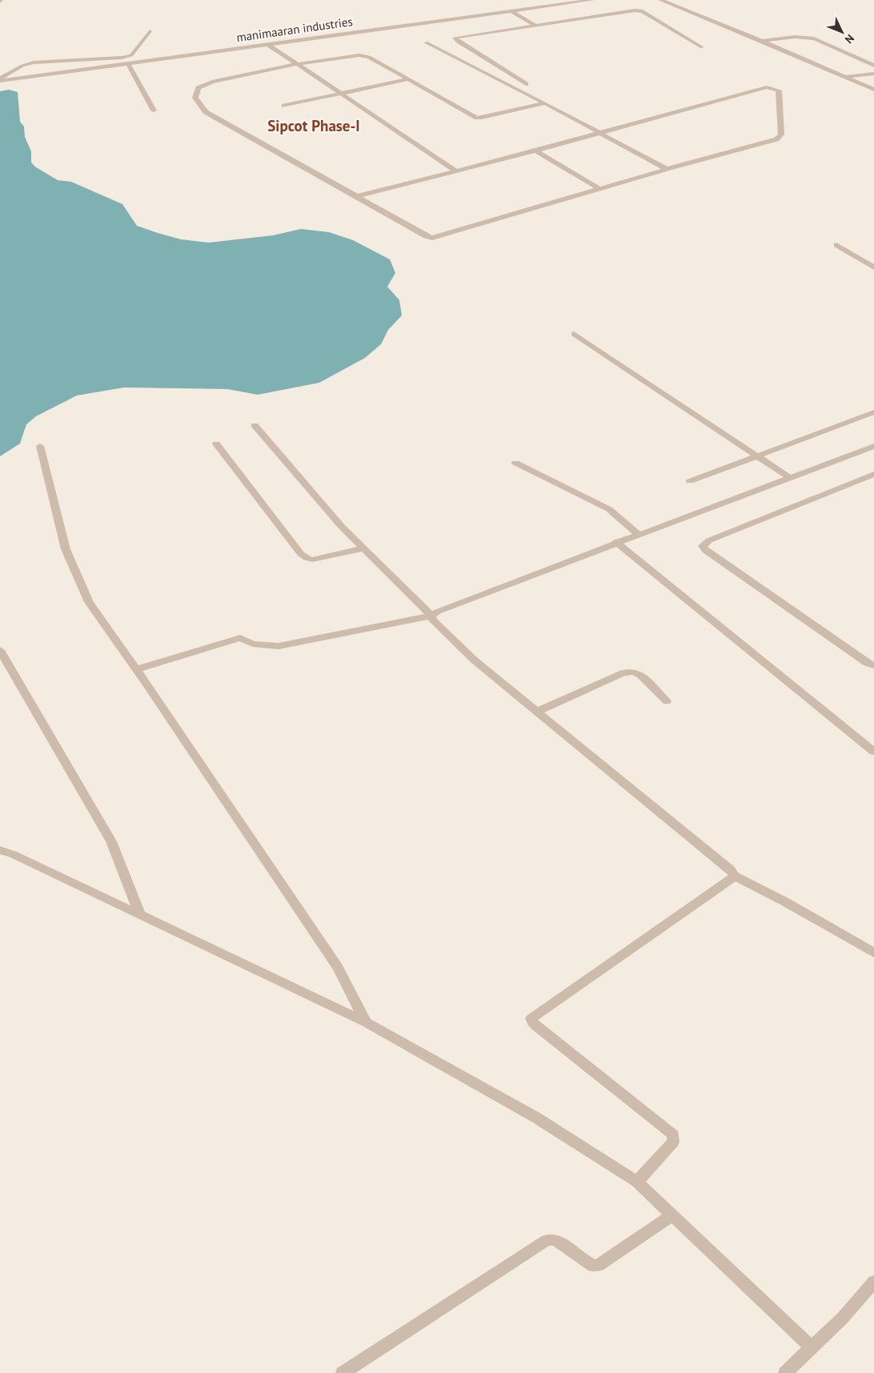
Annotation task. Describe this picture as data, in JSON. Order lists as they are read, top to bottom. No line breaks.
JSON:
{"streets":{"street":["manimaaran industries"]},"districts":["Sipcot Phase-I"],"north":"bottom right"}
